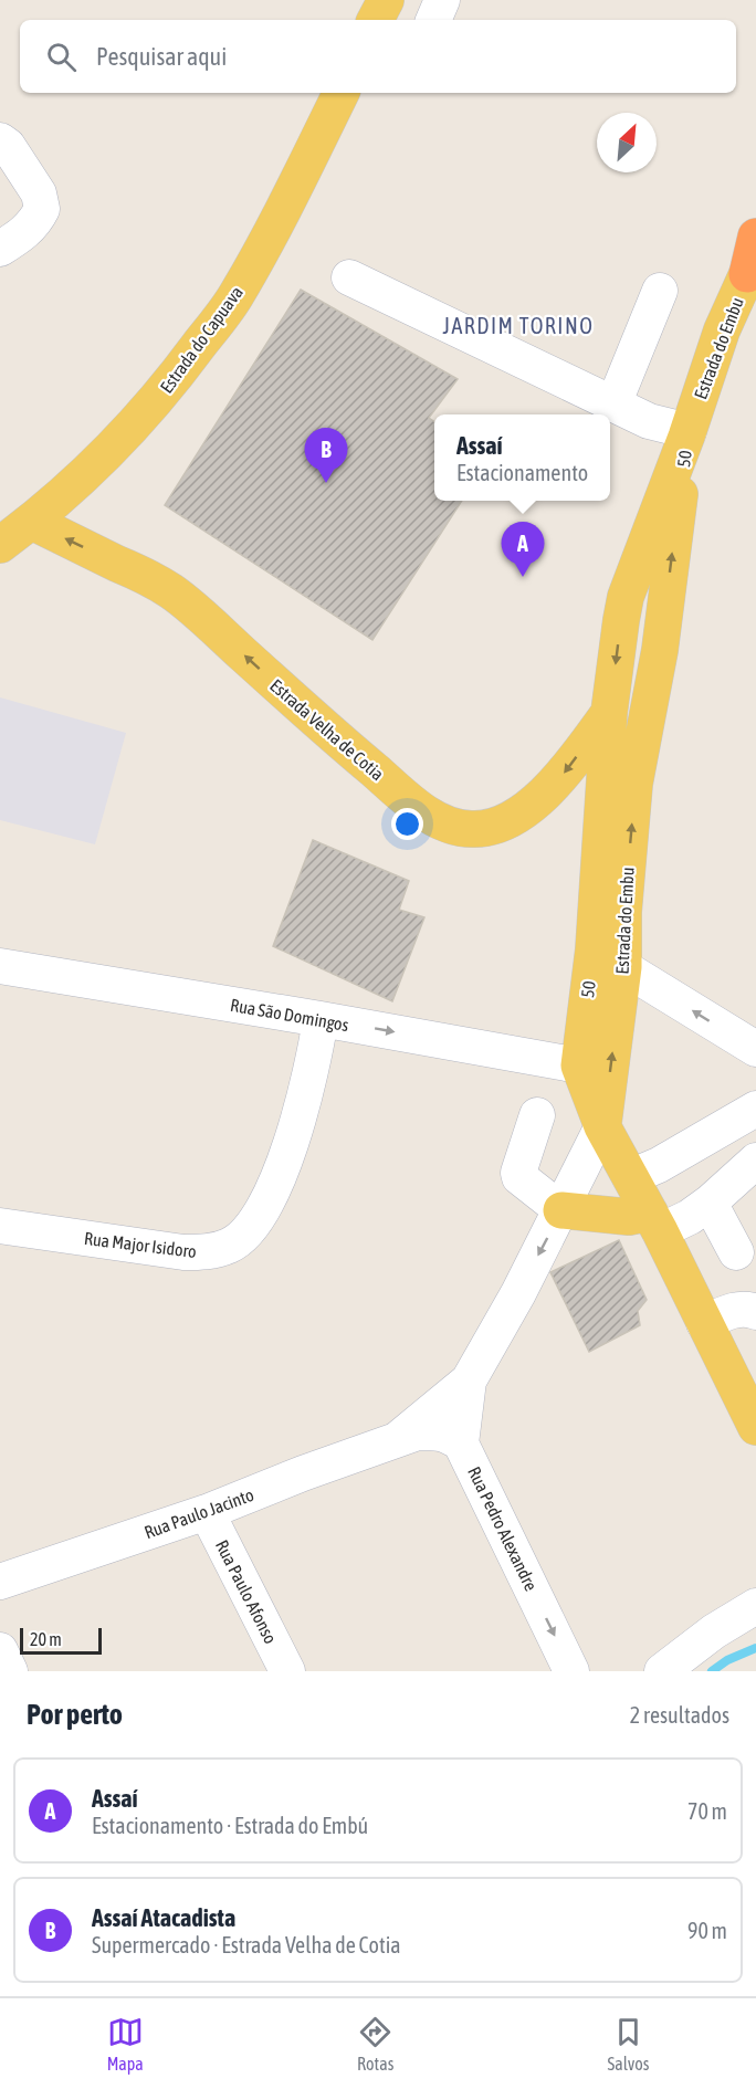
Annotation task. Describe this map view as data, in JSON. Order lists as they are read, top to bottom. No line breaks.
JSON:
{"streets":{"main road":["Estrada do Capuava","Estrada do Embu","50","Estrada Velha de Cotia"],"street":["Rua São Domingos","Rua Major Isidoro","Rua Paulo Jacinto","Rua Pedro Alexandre","Rua Paulo Afonso"]},"crossings":[["Estrada do Capuava","Estrada Velha de Cotia"],["Estrada do Embu","50"],["Estrada do Embu","Rua Paulo Jacinto"],["50","Estrada Velha de Cotia"],["50","Rua São Domingos"],["Rua São Domingos","Rua Major Isidoro"],["Rua Paulo Jacinto","Rua Pedro Alexandre"],["Rua Paulo Jacinto","Rua Paulo Afonso"]],"one_way":["Estrada do Embu","Estrada Velha de Cotia","Rua São Domingos","Rua Pedro Alexandre"],"districts":["JARDIM TORINO"],"scale_bar":"20 m","north":"top right","page":{"search":"Pesquisar aqui","popup":["Assaí","Estacionamento"],"pins":["B","A"],"scale":"20 m","heading":["Por perto","2 resultados"],"list":[{"mark":"A","name":"Assaí","note":"Estacionamento · Estrada do Embú","value":"70 m"},{"mark":"B","name":"Assaí Atacadista","note":"Supermercado · Estrada Velha de Cotia","value":"90 m"}],"nav":["Mapa","Rotas","Salvos"]}}
